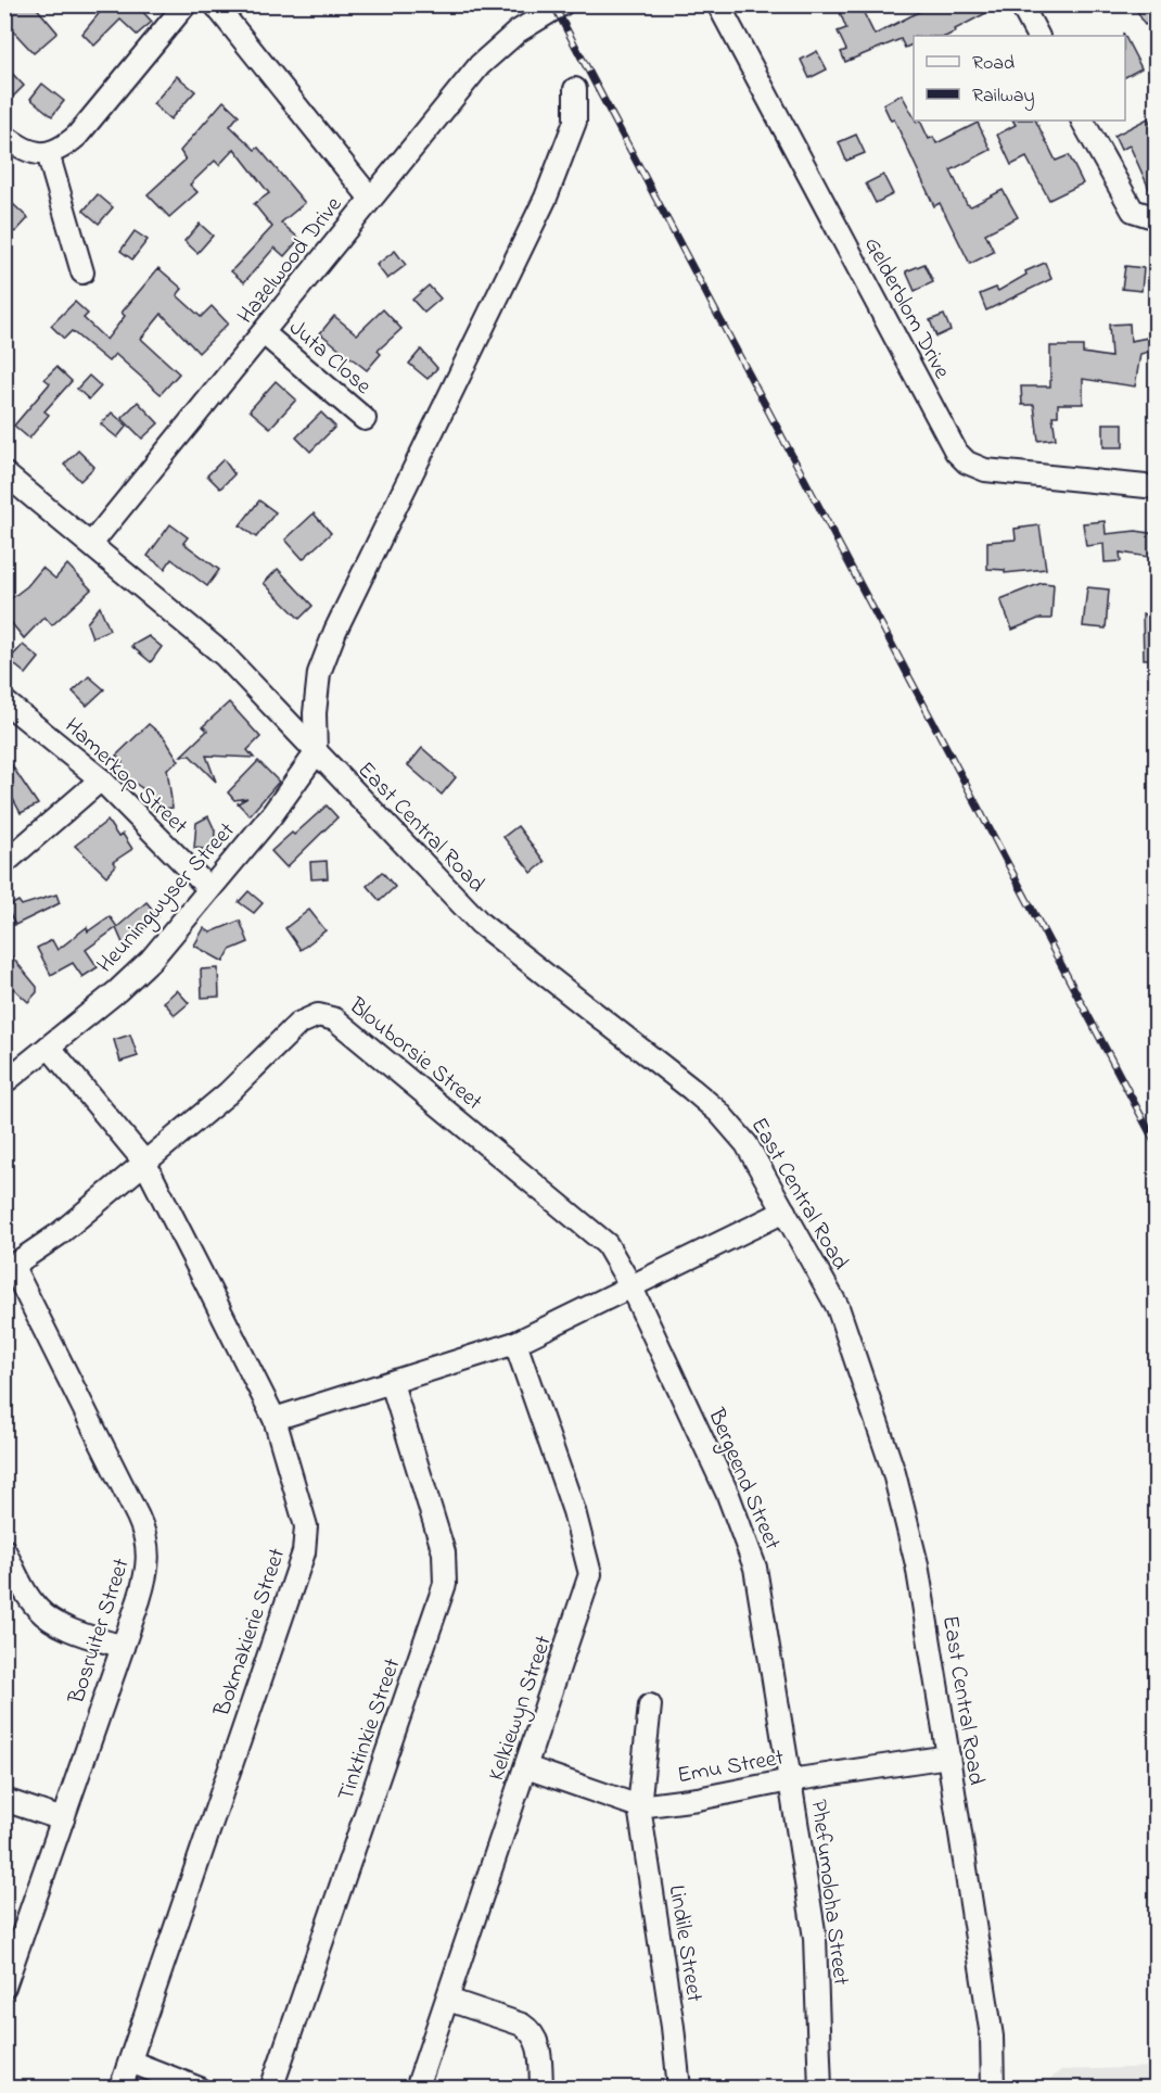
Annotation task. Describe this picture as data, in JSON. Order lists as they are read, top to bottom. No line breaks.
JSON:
{"streets":{"street":["Hazelwood Drive","Gelderblom Drive","Juta Close","Hamerkop Street","East Central Road","Heuningwyser Street","Blouborsie Street","Bergeend Street","Bosruiter Street","Bokmakierie Street","Kelkiewyn Street","Tinktinkie Street","Emu Street","Phefumoloha Street","Lindile Street"]},"crossings":[["Hazelwood Drive","Juta Close"],["Hazelwood Drive","East Central Road"],["Hamerkop Street","Heuningwyser Street"],["East Central Road","Heuningwyser Street"],["East Central Road","Emu Street"],["Heuningwyser Street","Bokmakierie Street"],["Blouborsie Street","Bergeend Street"],["Blouborsie Street","Bosruiter Street"],["Blouborsie Street","Bokmakierie Street"],["Bergeend Street","Emu Street"],["Bergeend Street","Phefumoloha Street"],["Kelkiewyn Street","Emu Street"],["Emu Street","Phefumoloha Street"],["Emu Street","Lindile Street"]],"legend":["Road","Railway"]}
